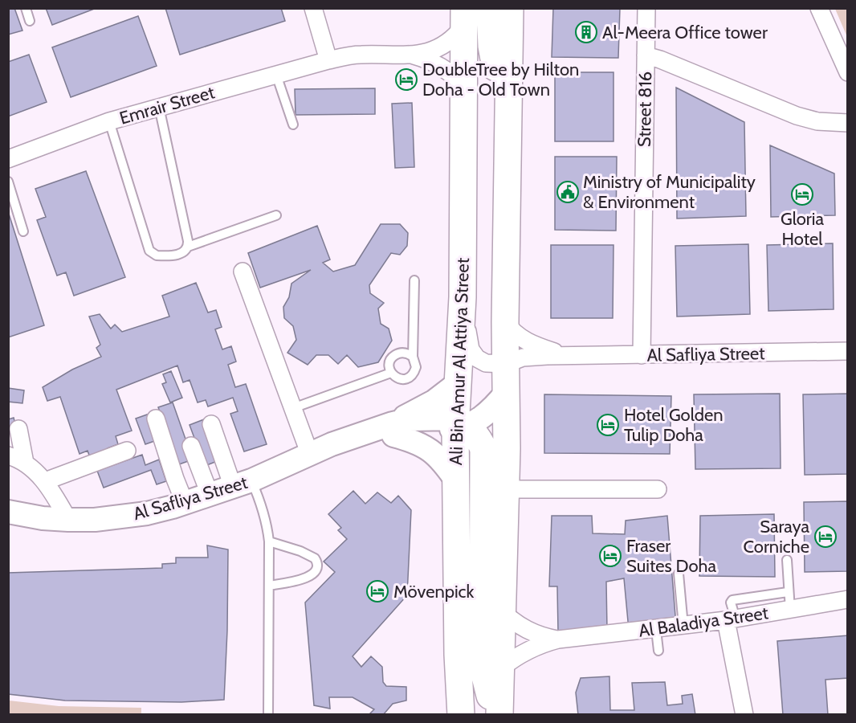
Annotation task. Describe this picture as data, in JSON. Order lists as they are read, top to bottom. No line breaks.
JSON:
{"streets":{"main road":["Ali Bin Amur Al Attiya Street"],"street":["Emrair Street","Street 816","Al Safliya Street","Al Baladiya Street"]},"crossings":[["Emrair Street","Ali Bin Amur Al Attiya Street"],["Street 816","Al Safliya Street"],["Al Safliya Street","Ali Bin Amur Al Attiya Street"]],"places":{"building":["Al-Meera Office tower"],"hotel":["DoubleTree by Hilton Doha - Old Town","Gloria Hotel","Hotel Golden Tulip Doha","Saraya Corniche","Fraser Suites Doha","Mövenpick"],"public building":["Ministry of Municipality & Environment"]}}
